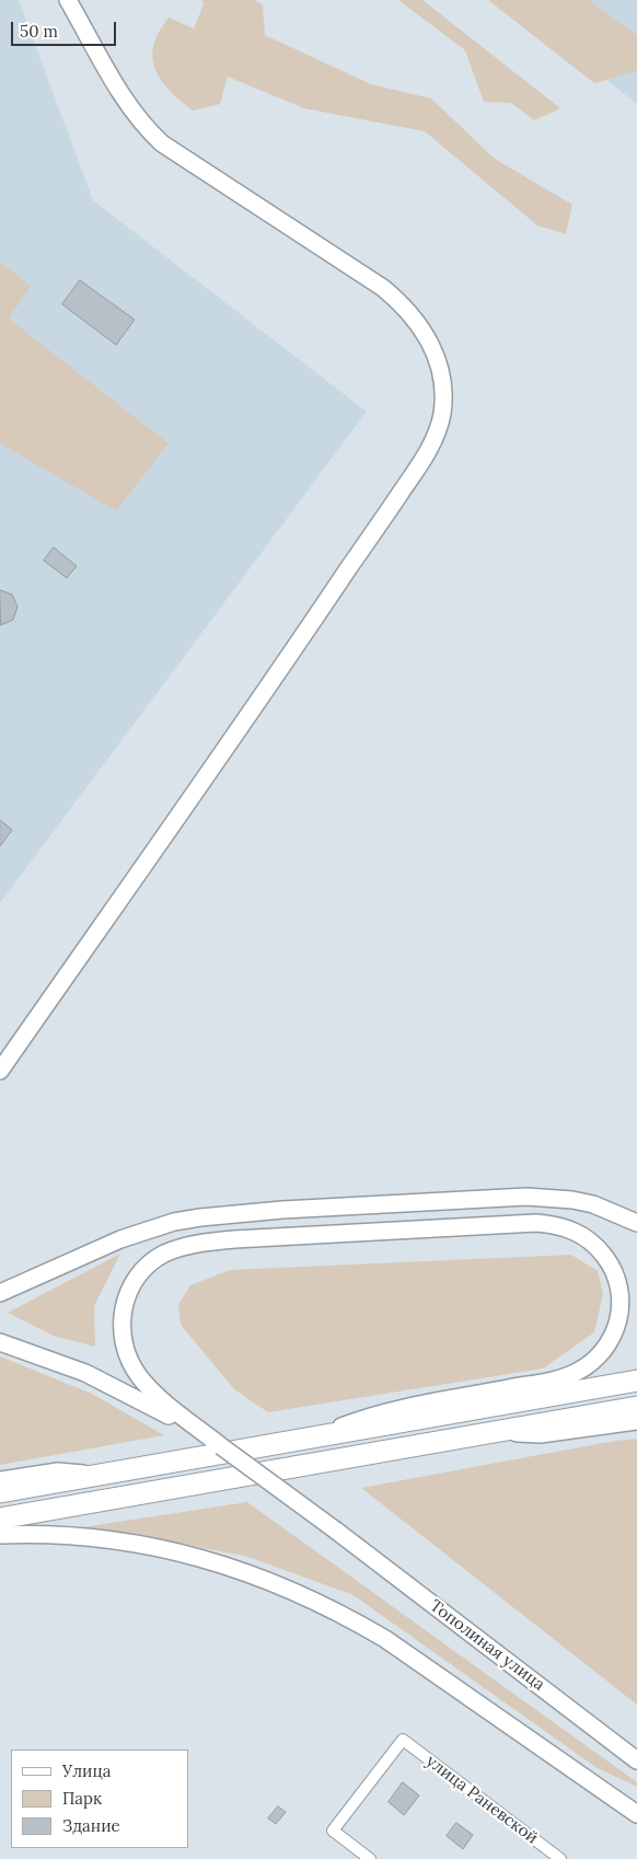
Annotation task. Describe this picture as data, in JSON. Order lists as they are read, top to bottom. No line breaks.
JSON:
{"streets":{"main road":["Тополиная улица"],"street":["улица Раневской"]},"legend":["Улица","Парк","Здание"],"scale_bar":"50 m"}
